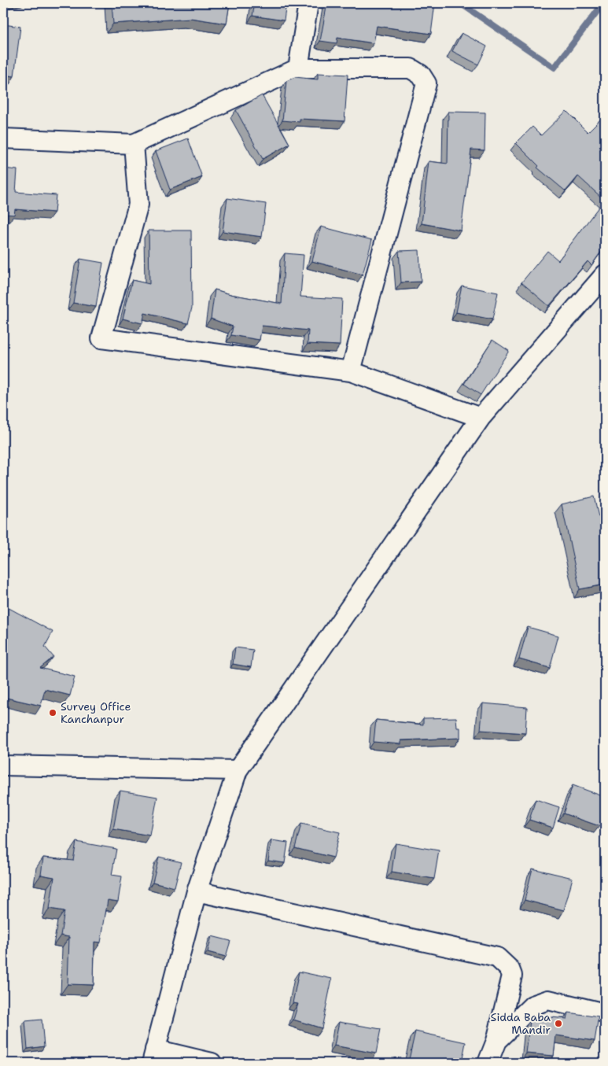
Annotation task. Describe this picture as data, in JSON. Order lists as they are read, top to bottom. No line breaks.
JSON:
{"places":["Survey Office Kanchanpur","Sidda Baba Mandir"]}
